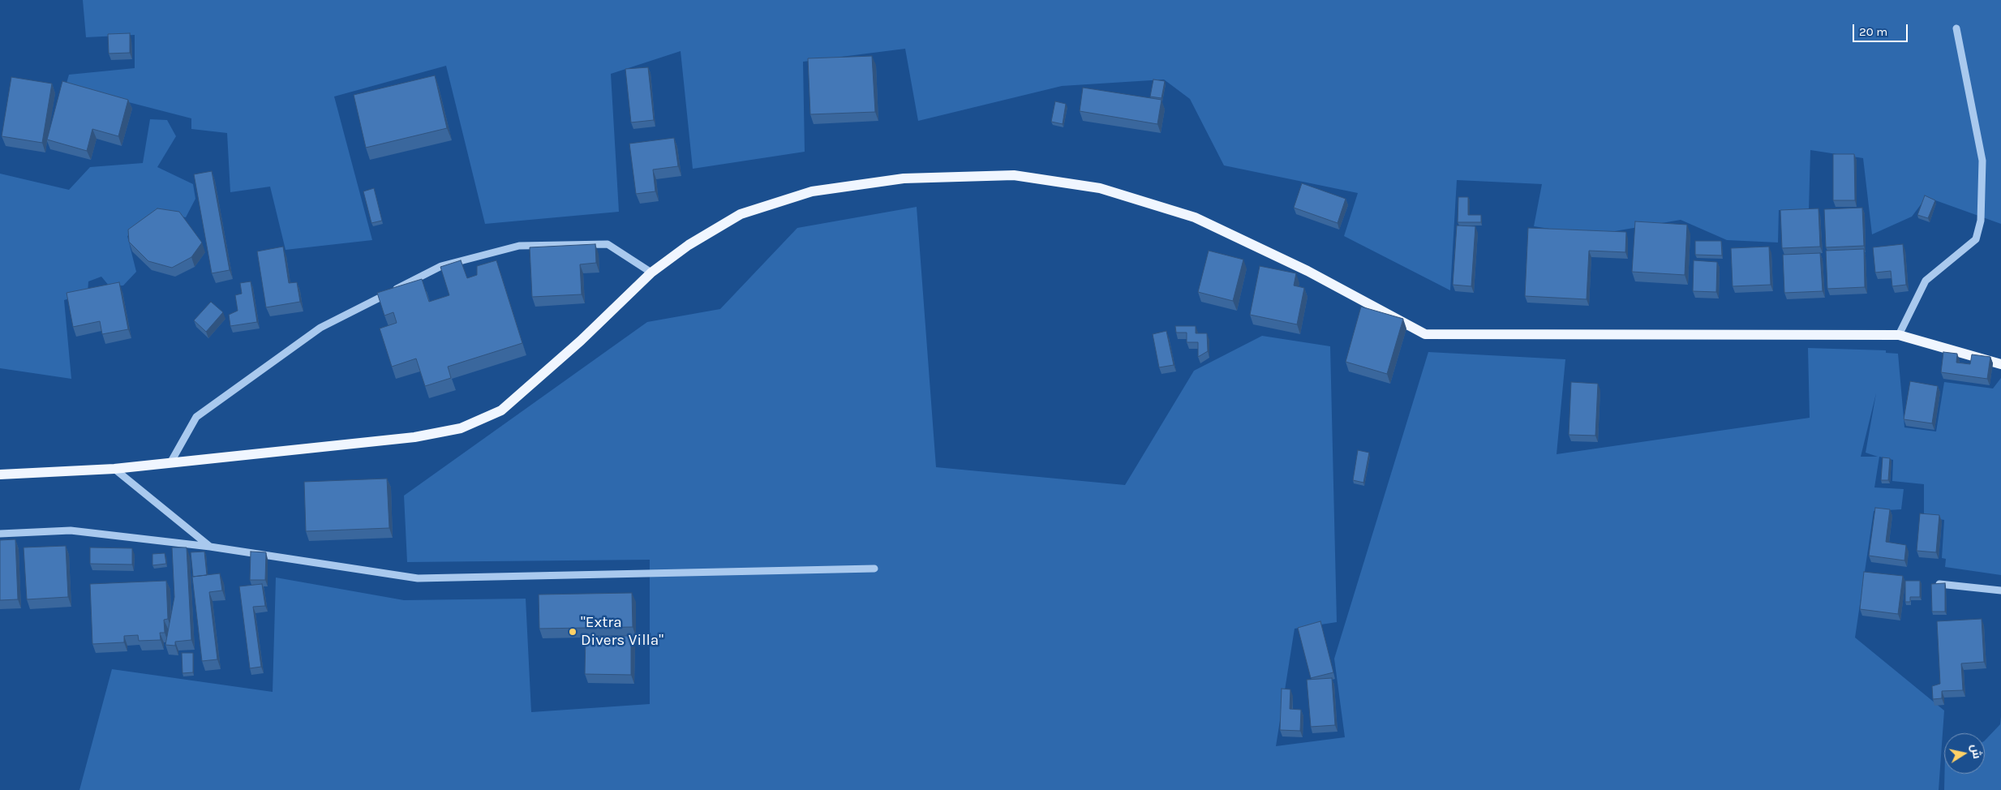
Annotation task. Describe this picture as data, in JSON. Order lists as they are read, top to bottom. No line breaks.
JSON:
{"places":["\"Extra Divers Villa\""],"scale_bar":"20 m","north":"right"}
